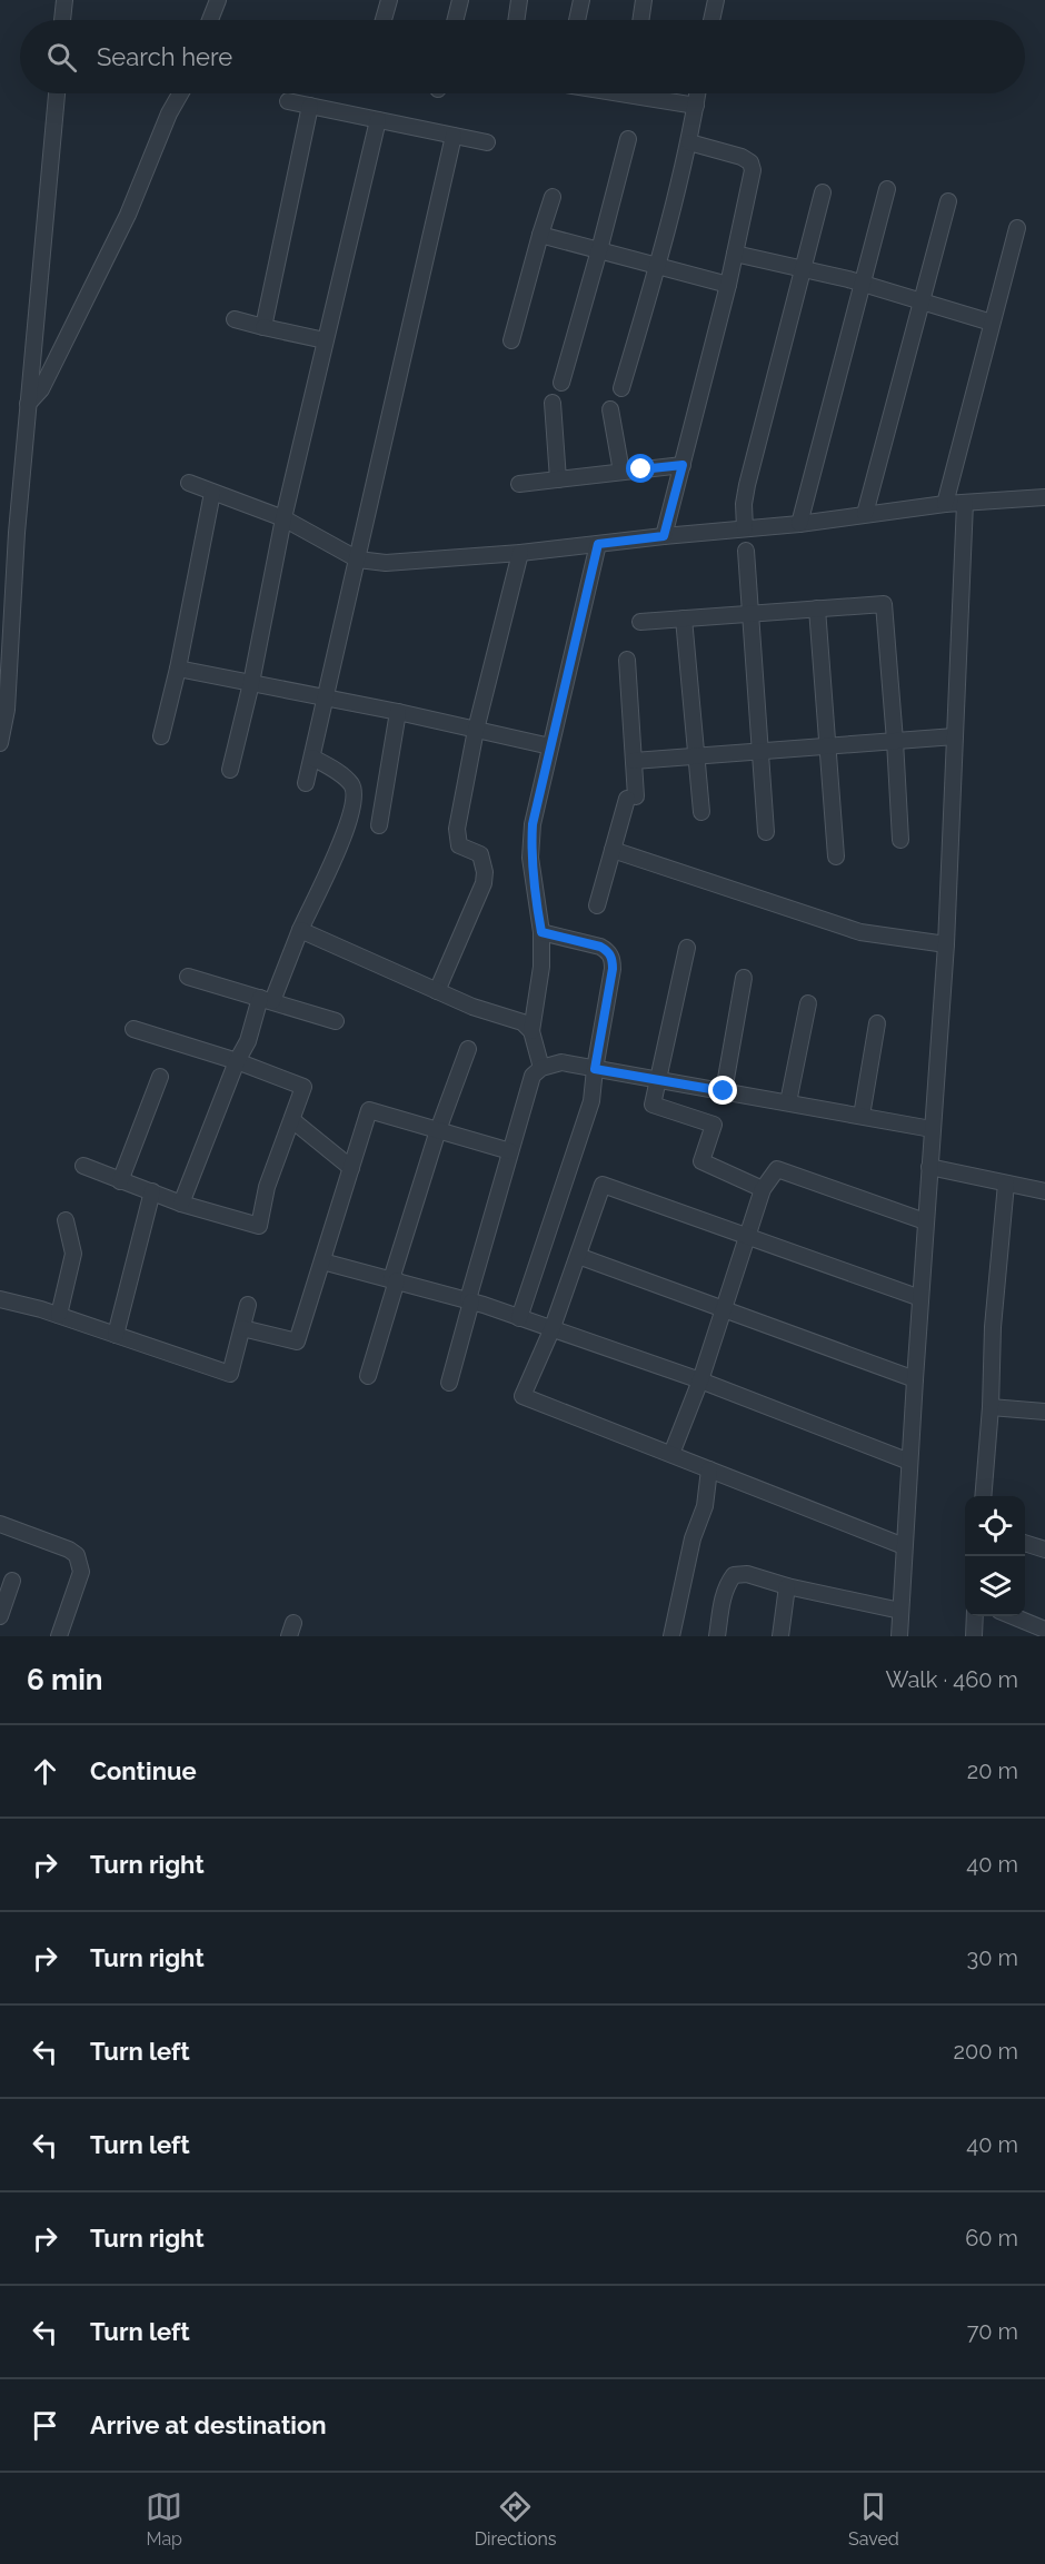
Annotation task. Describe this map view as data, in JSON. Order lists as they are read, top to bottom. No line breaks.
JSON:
{"page":{"search":"Search here","heading":["6 min","Walk · 460 m"],"list":[["Continue","20 m"],["Turn right","40 m"],["Turn right","30 m"],["Turn left","200 m"],["Turn left","40 m"],["Turn right","60 m"],["Turn left","70 m"],"Arrive at destination"],"nav":["Map","Directions","Saved"]}}
